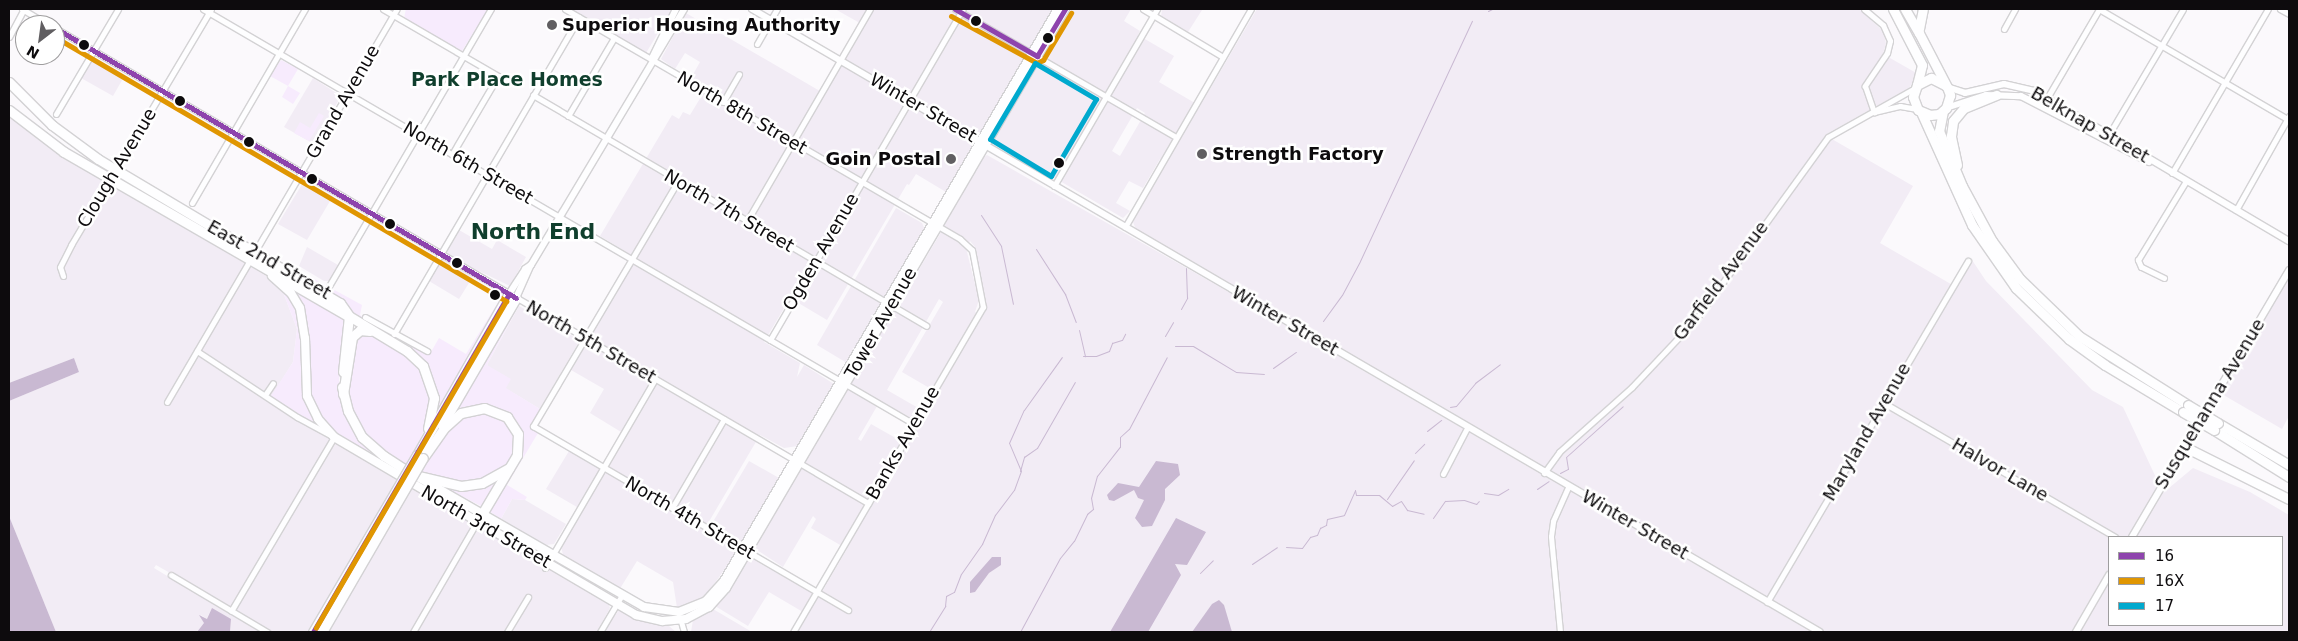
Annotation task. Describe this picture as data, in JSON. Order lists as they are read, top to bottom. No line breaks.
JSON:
{"streets":{"highway":["East 2nd Street","North 3rd Street"],"main road":["Tower Avenue"],"street":["Grand Avenue","Winter Street","North 8th Street","Belknap Street","North 6th Street","Clough Avenue","North 7th Street","Ogden Avenue","Garfield Avenue","North 5th Street","Susquehanna Avenue","Maryland Avenue","Banks Avenue","Halvor Lane","North 4th Street"]},"crossings":[["Grand Avenue","North 6th Street"],["Grand Avenue","East 2nd Street"],["Grand Avenue","North 5th Street"],["Grand Avenue","North 3rd Street"],["Winter Street","Ogden Avenue"],["Winter Street","Garfield Avenue"],["Winter Street","Tower Avenue"],["Winter Street","Maryland Avenue"],["North 8th Street","Ogden Avenue"],["North 8th Street","Tower Avenue"],["North 8th Street","Banks Avenue"],["Belknap Street","Garfield Avenue"],["North 6th Street","Clough Avenue"],["North 6th Street","Ogden Avenue"],["North 6th Street","Tower Avenue"],["North 6th Street","Banks Avenue"],["Clough Avenue","East 2nd Street"],["Clough Avenue","North 5th Street"],["North 7th Street","Ogden Avenue"],["North 7th Street","Tower Avenue"],["Tower Avenue","North 5th Street"],["Tower Avenue","North 4th Street"],["Tower Avenue","North 3rd Street"],["North 5th Street","Banks Avenue"],["North 5th Street","North 4th Street"],["Maryland Avenue","Halvor Lane"],["Banks Avenue","North 4th Street"]],"districts":["Park Place Homes","North End"],"places":["Superior Housing Authority","Strength Factory","Goin Postal"],"lines":["transit line 16","transit line 16X","transit line 17"],"legend":["16","16X","17"],"north":"bottom left"}
